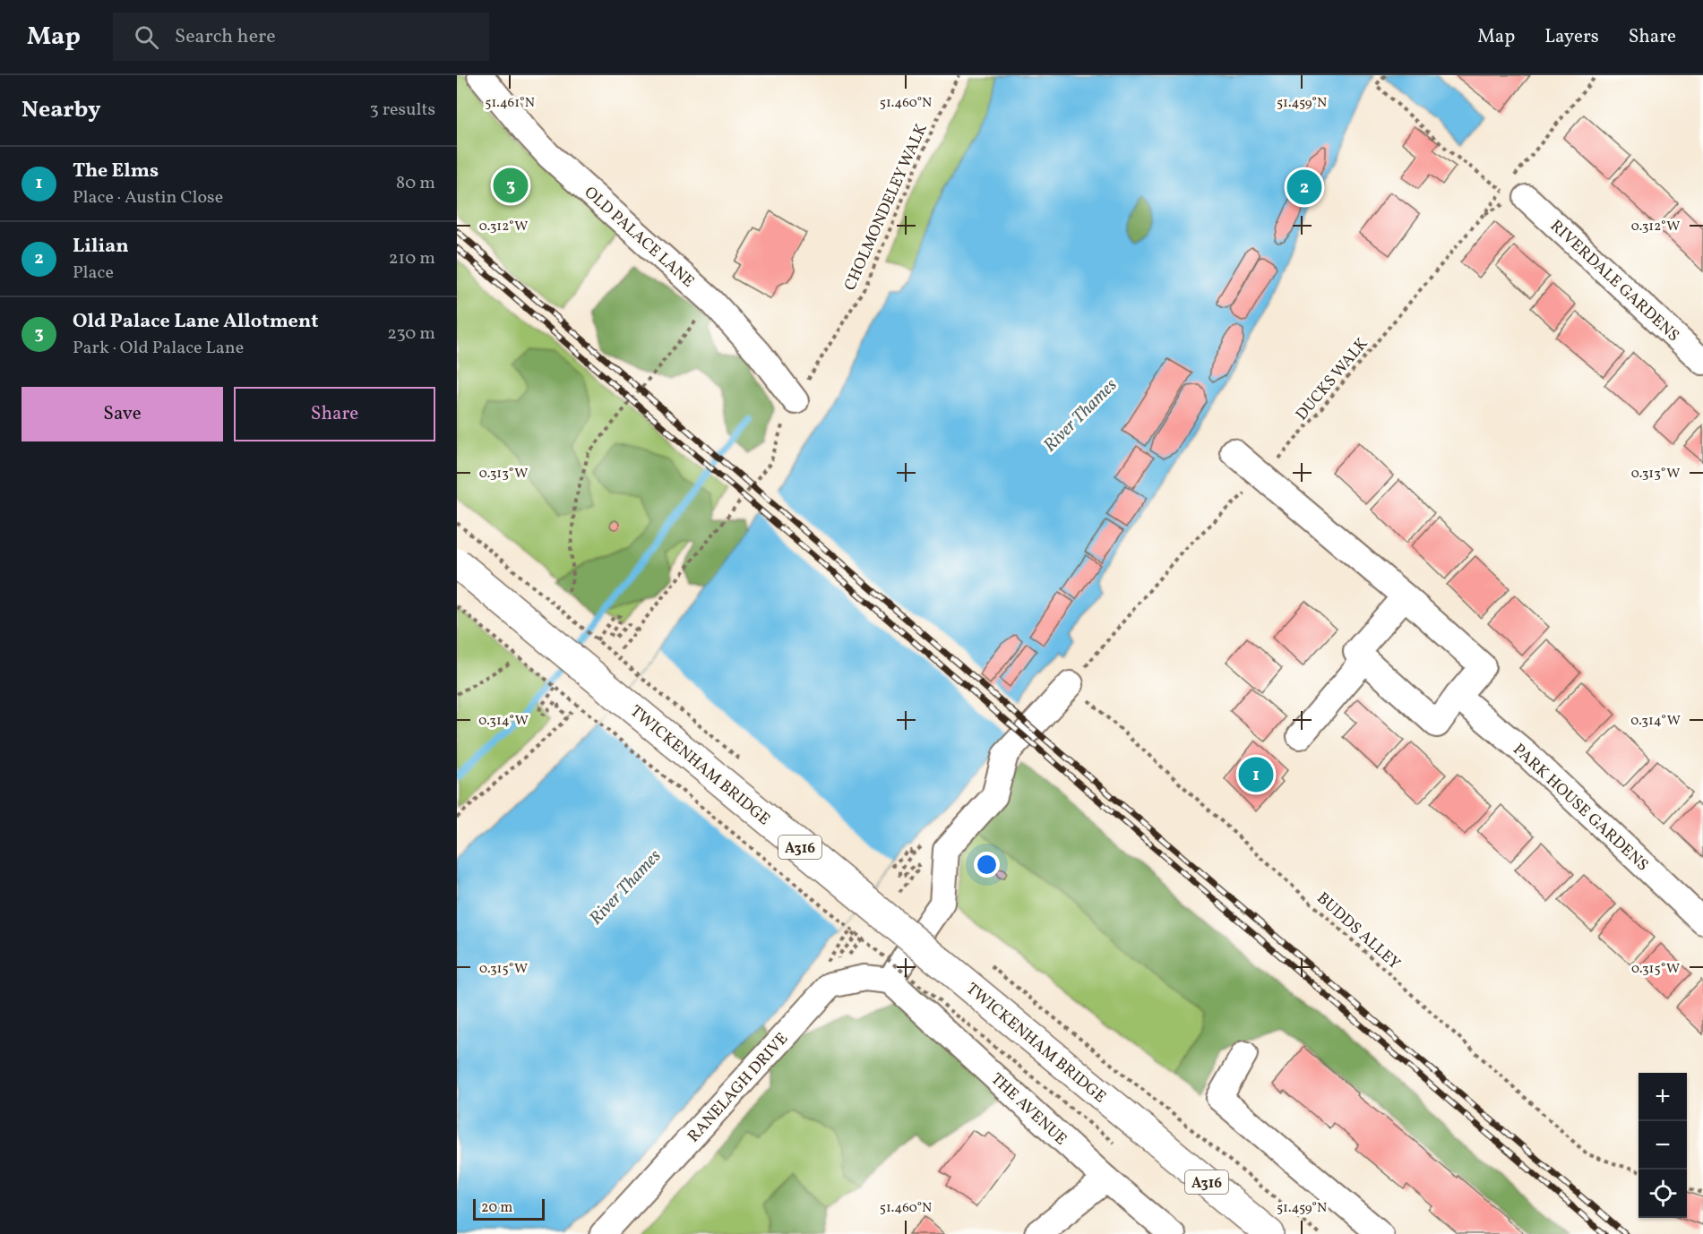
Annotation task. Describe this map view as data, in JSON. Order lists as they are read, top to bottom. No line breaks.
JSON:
{"streets":{"highway":["TWICKENHAM BRIDGE","A316"],"street":["OLD PALACE LANE","RIVERDALE GARDENS","PARK HOUSE GARDENS","RANELAGH DRIVE","THE AVENUE"],"path":["CHOLMONDELEY WALK","DUCKS WALK","BUDDS ALLEY"]},"crossings":[["CHOLMONDELEY WALK","OLD PALACE LANE"],["RIVERDALE GARDENS","DUCKS WALK"],["DUCKS WALK","BUDDS ALLEY"]],"water":["River Thames"],"scale_bar":"20 m","page":{"header":"Map","search":"Search here","nav":["Map","Layers","Share"],"heading":["Nearby","3 results"],"list":[{"mark":"1","name":"The Elms","note":"Place · Austin Close","value":"80 m"},{"mark":"2","name":"Lilian","note":"Place","value":"210 m"},{"mark":"3","name":"Old Palace Lane Allotment","note":"Park · Old Palace Lane","value":"230 m"}],"pins":["3","2","1"],"buttons":["Save","Share"],"map_buttons":["+","−"],"scale":"20 m"},"coordinates":["51.461°N","51.460°N","51.459°N","0.312°W","0.313°W","0.314°W","0.315°W"]}
